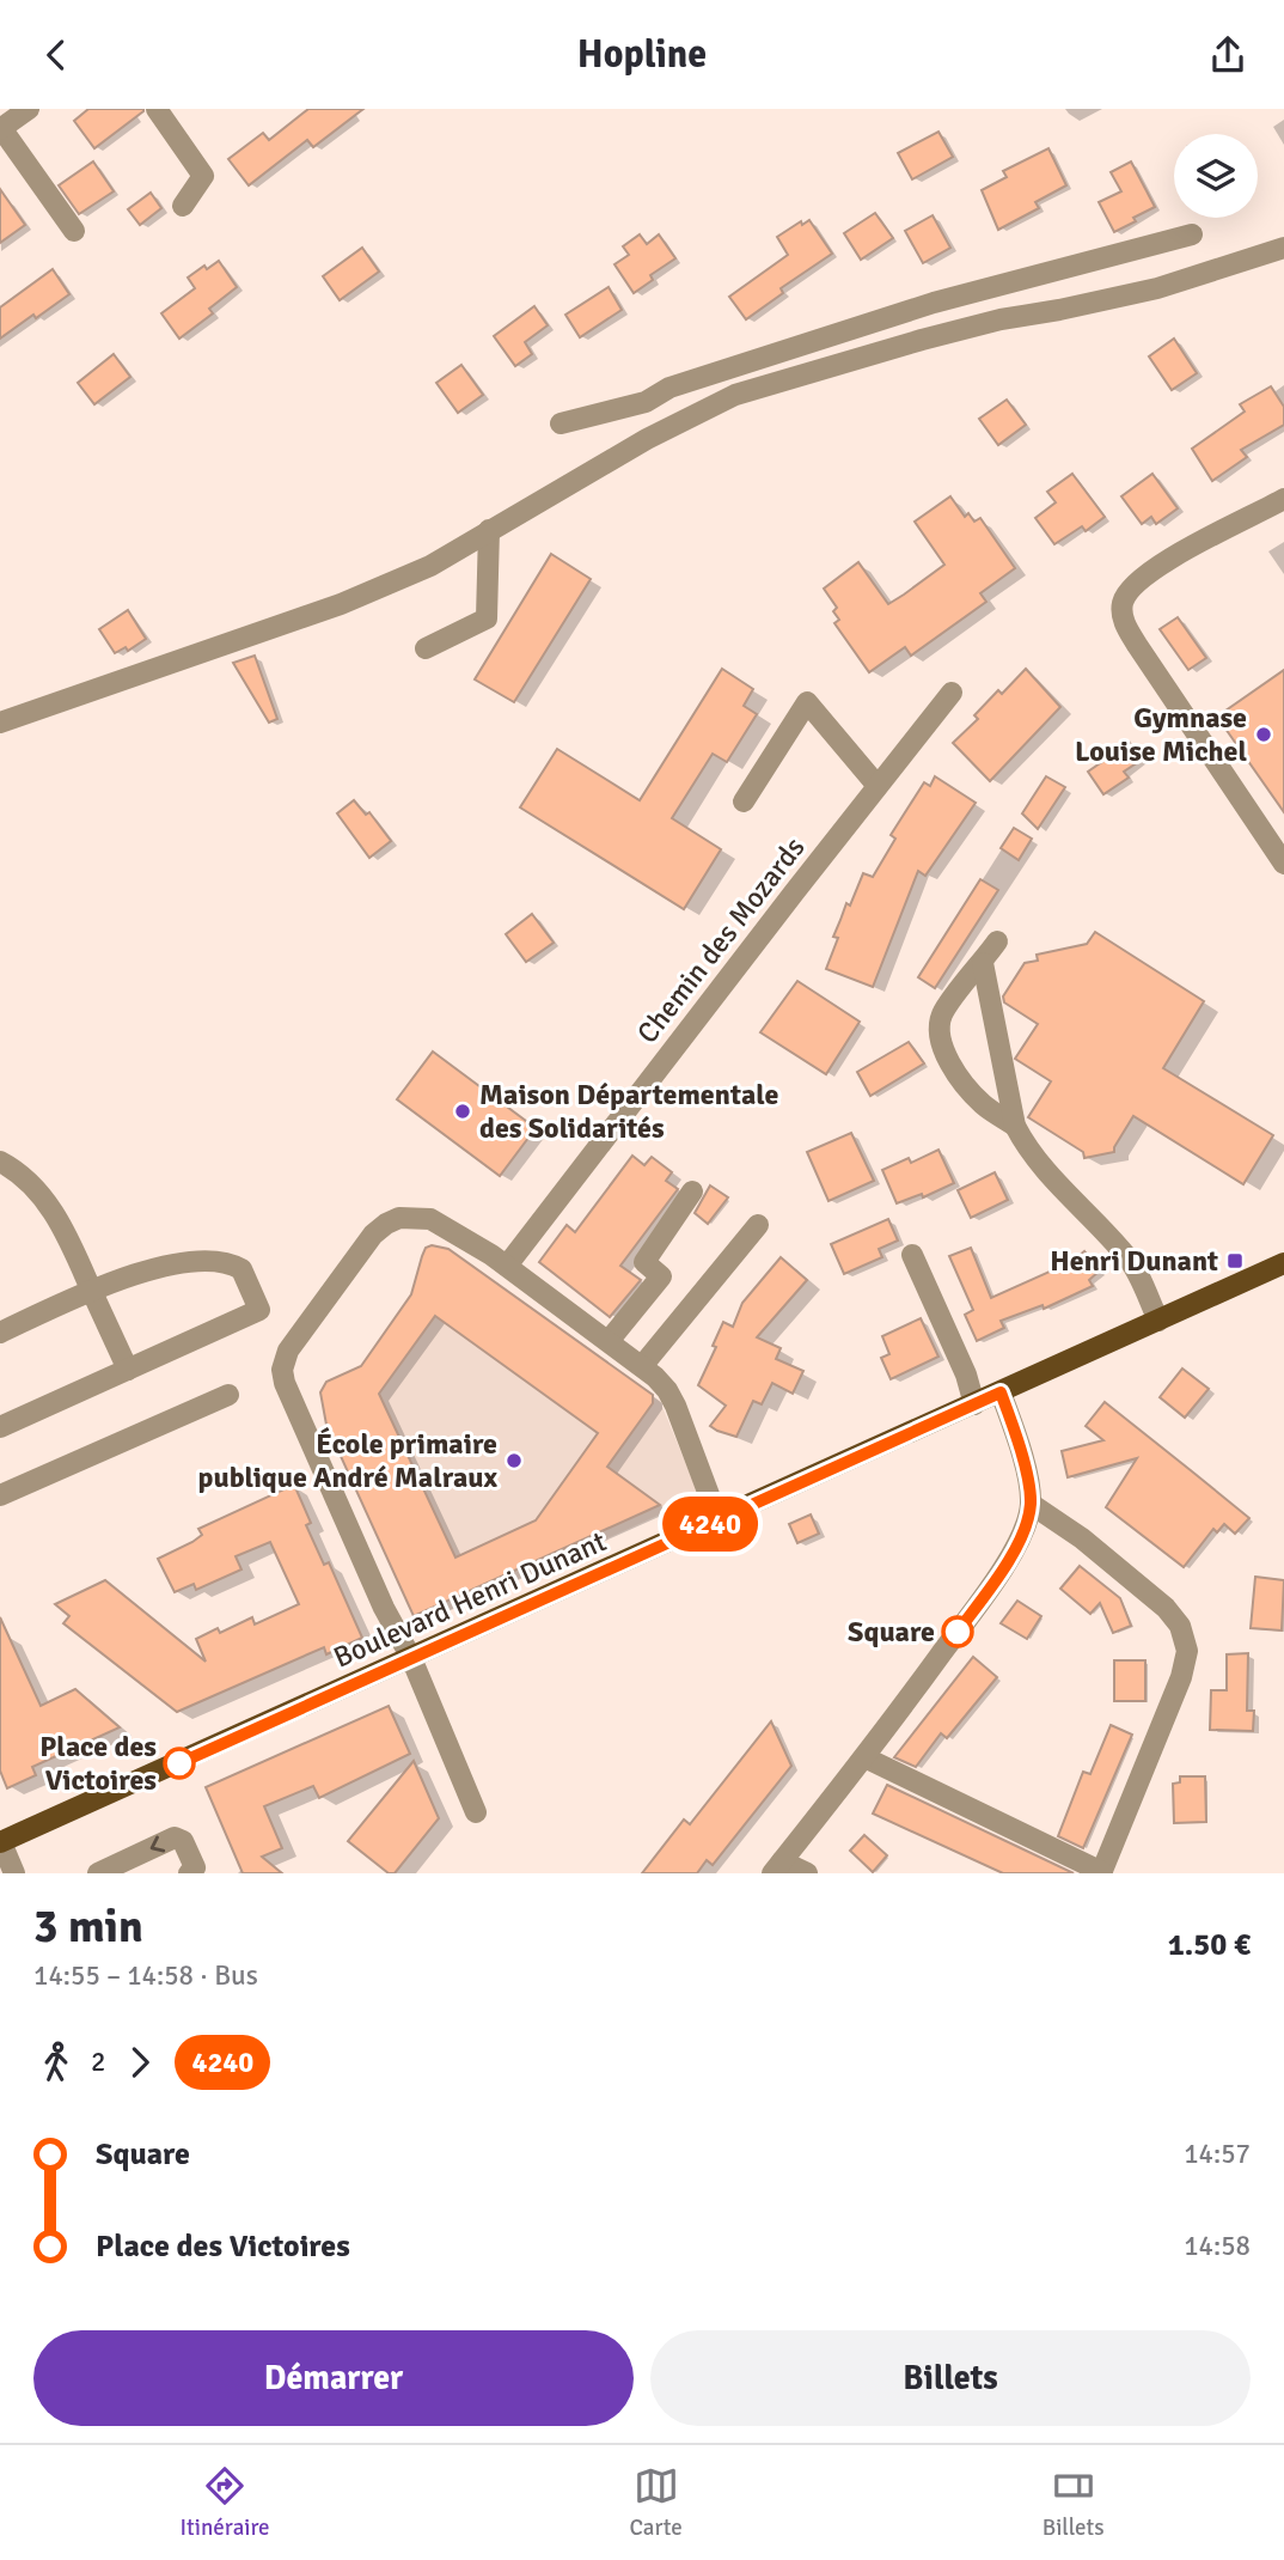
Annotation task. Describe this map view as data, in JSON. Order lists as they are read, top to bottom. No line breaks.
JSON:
{"streets":{"main road":["Boulevard Henri Dunant"],"street":["Chemin des Mozards"]},"places":{"other":["Gymnase Louise Michel","Maison Départementale des Solidarités","École primaire publique André Malraux","Square","Place des Victoires"],"transit":["Henri Dunant"]},"lines":["bus line 4240"],"page":{"header":"Hopline","on_map":"4240","heading":["3 min","14:55 – 14:58 · Bus","1.50 €"],"legs":["2","4240"],"list":[{"name":"Square","value":"14:57"},{"name":"Place des Victoires","value":"14:58"}],"buttons":["Démarrer","Billets"],"tabs":["Itinéraire","Carte","Billets"]}}
